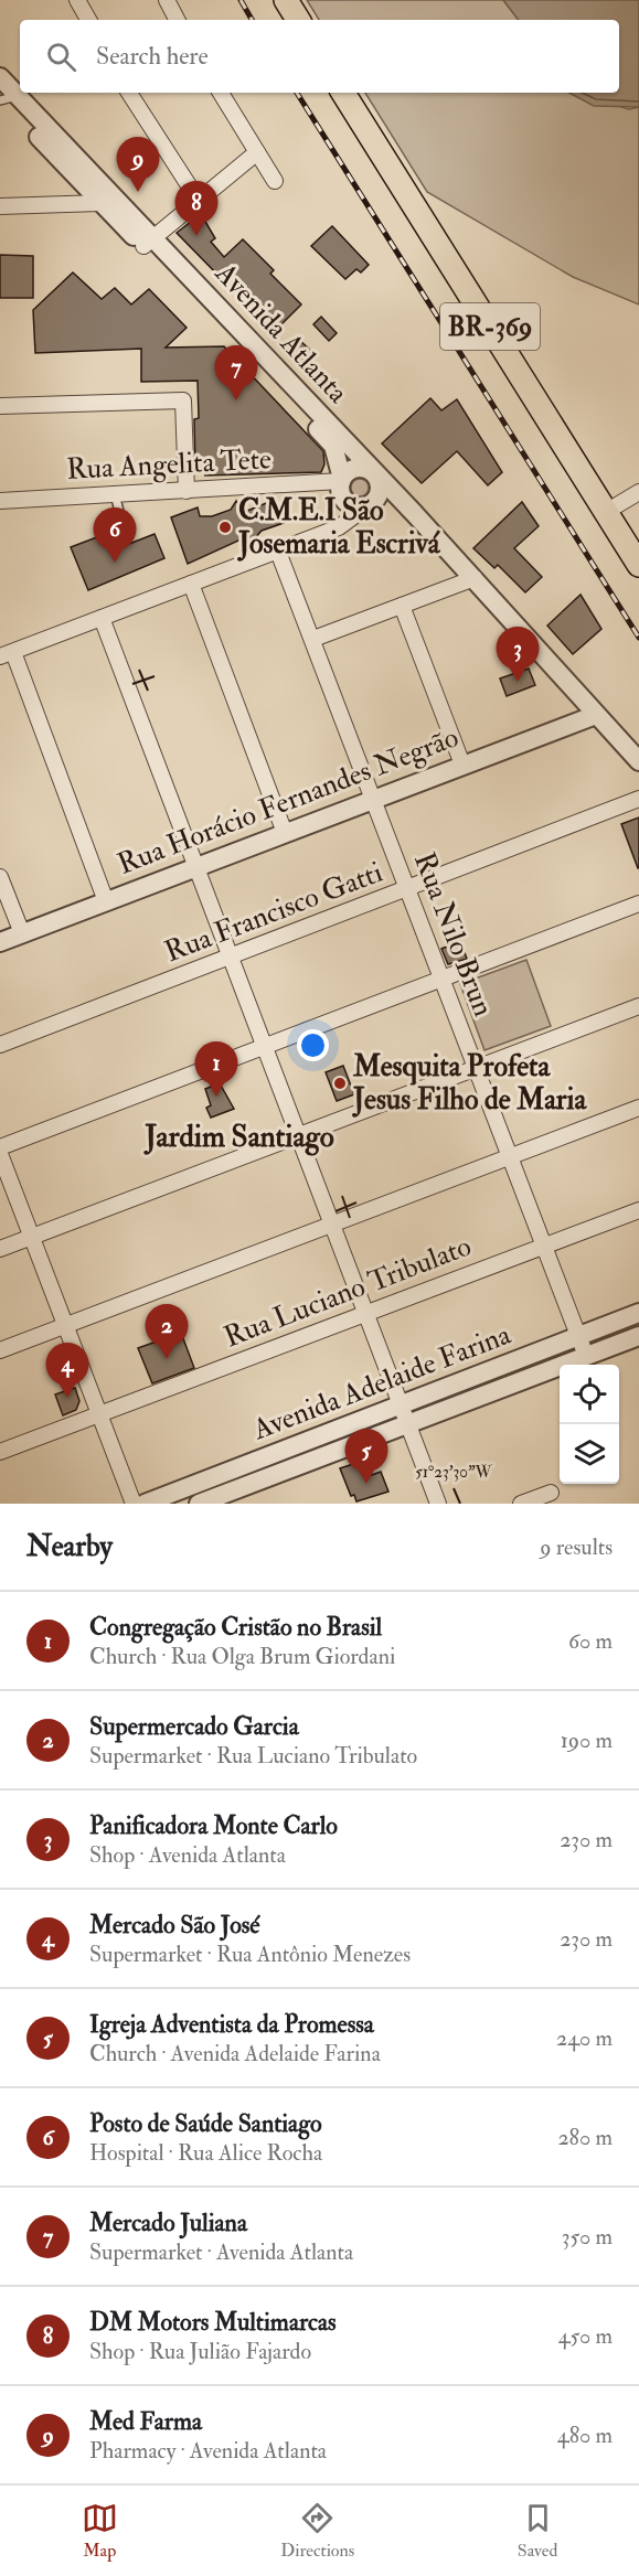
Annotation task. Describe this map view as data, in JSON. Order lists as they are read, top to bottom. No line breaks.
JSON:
{"streets":{"main road":["BR-369"],"street":["Avenida Atlanta","Rua Angelita Tete","Rua Horácio Fernandes Negrão","Rua Francisco Gatti","Rua Nilo Brun","Rua Luciano Tribulato","Avenida Adelaide Farina"]},"crossings":[["Avenida Atlanta","Rua Angelita Tete"],["Avenida Atlanta","Rua Horácio Fernandes Negrão"],["Rua Horácio Fernandes Negrão","Rua Nilo Brun"],["Rua Francisco Gatti","Rua Nilo Brun"],["Rua Nilo Brun","Rua Luciano Tribulato"],["Rua Nilo Brun","Avenida Adelaide Farina"]],"districts":["Jardim Santiago"],"places":["C.M.E.I São Josemaria Escrivá","Mesquita Profeta Jesus Filho de Maria"],"page":{"search":"Search here","pins":["9","8","7","6","3","1","2","4","5"],"heading":["Nearby","9 results"],"list":[{"mark":"1","name":"Congregação Cristão no Brasil","note":"Church · Rua Olga Brum Giordani","value":"60 m"},{"mark":"2","name":"Supermercado Garcia","note":"Supermarket · Rua Luciano Tribulato","value":"190 m"},{"mark":"3","name":"Panificadora Monte Carlo","note":"Shop · Avenida Atlanta","value":"230 m"},{"mark":"4","name":"Mercado São José","note":"Supermarket · Rua Antônio Menezes","value":"230 m"},{"mark":"5","name":"Igreja Adventista da Promessa","note":"Church · Avenida Adelaide Farina","value":"240 m"},{"mark":"6","name":"Posto de Saúde Santiago","note":"Hospital · Rua Alice Rocha","value":"280 m"},{"mark":"7","name":"Mercado Juliana","note":"Supermarket · Avenida Atlanta","value":"350 m"},{"mark":"8","name":"DM Motors Multimarcas","note":"Shop · Rua Julião Fajardo","value":"450 m"},{"mark":"9","name":"Med Farma","note":"Pharmacy · Avenida Atlanta","value":"480 m"}],"nav":["Map","Directions","Saved"]},"coordinates":["51°23'30\"W"]}
